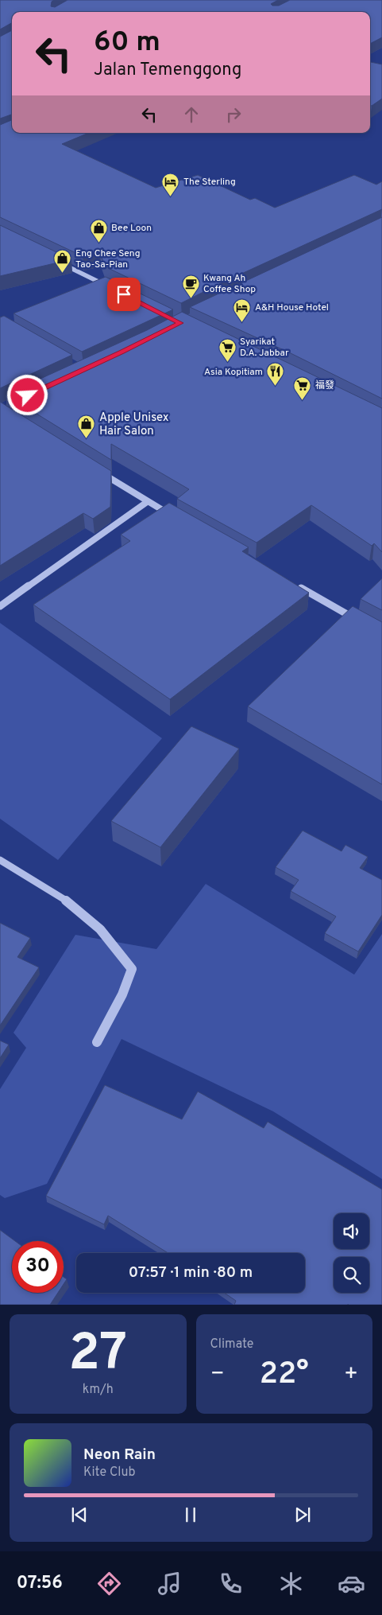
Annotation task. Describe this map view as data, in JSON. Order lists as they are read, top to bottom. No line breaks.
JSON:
{"places":{"hotel":["The Sterling","A&H House Hotel"],"shop":["Bee Loon","Eng Chee Seng Tao-Sa-Pian","Apple Unisex Hair Salon"],"cafe":["Kwang Ah Coffee Shop"],"supermarket":["Syarikat D.A. Jabbar","福發"],"restaurant":["Asia Kopitiam"]},"page":{"turn":["60 m","Jalan Temenggong"],"limit":"30","trip":"07:57 · 1 min · 80 m","tile":[["27","km/h"],"Climate"],"heat":["−","22°","+"],"song":["Neon Rain","Kite Club"],"tabs":"07:56"}}
